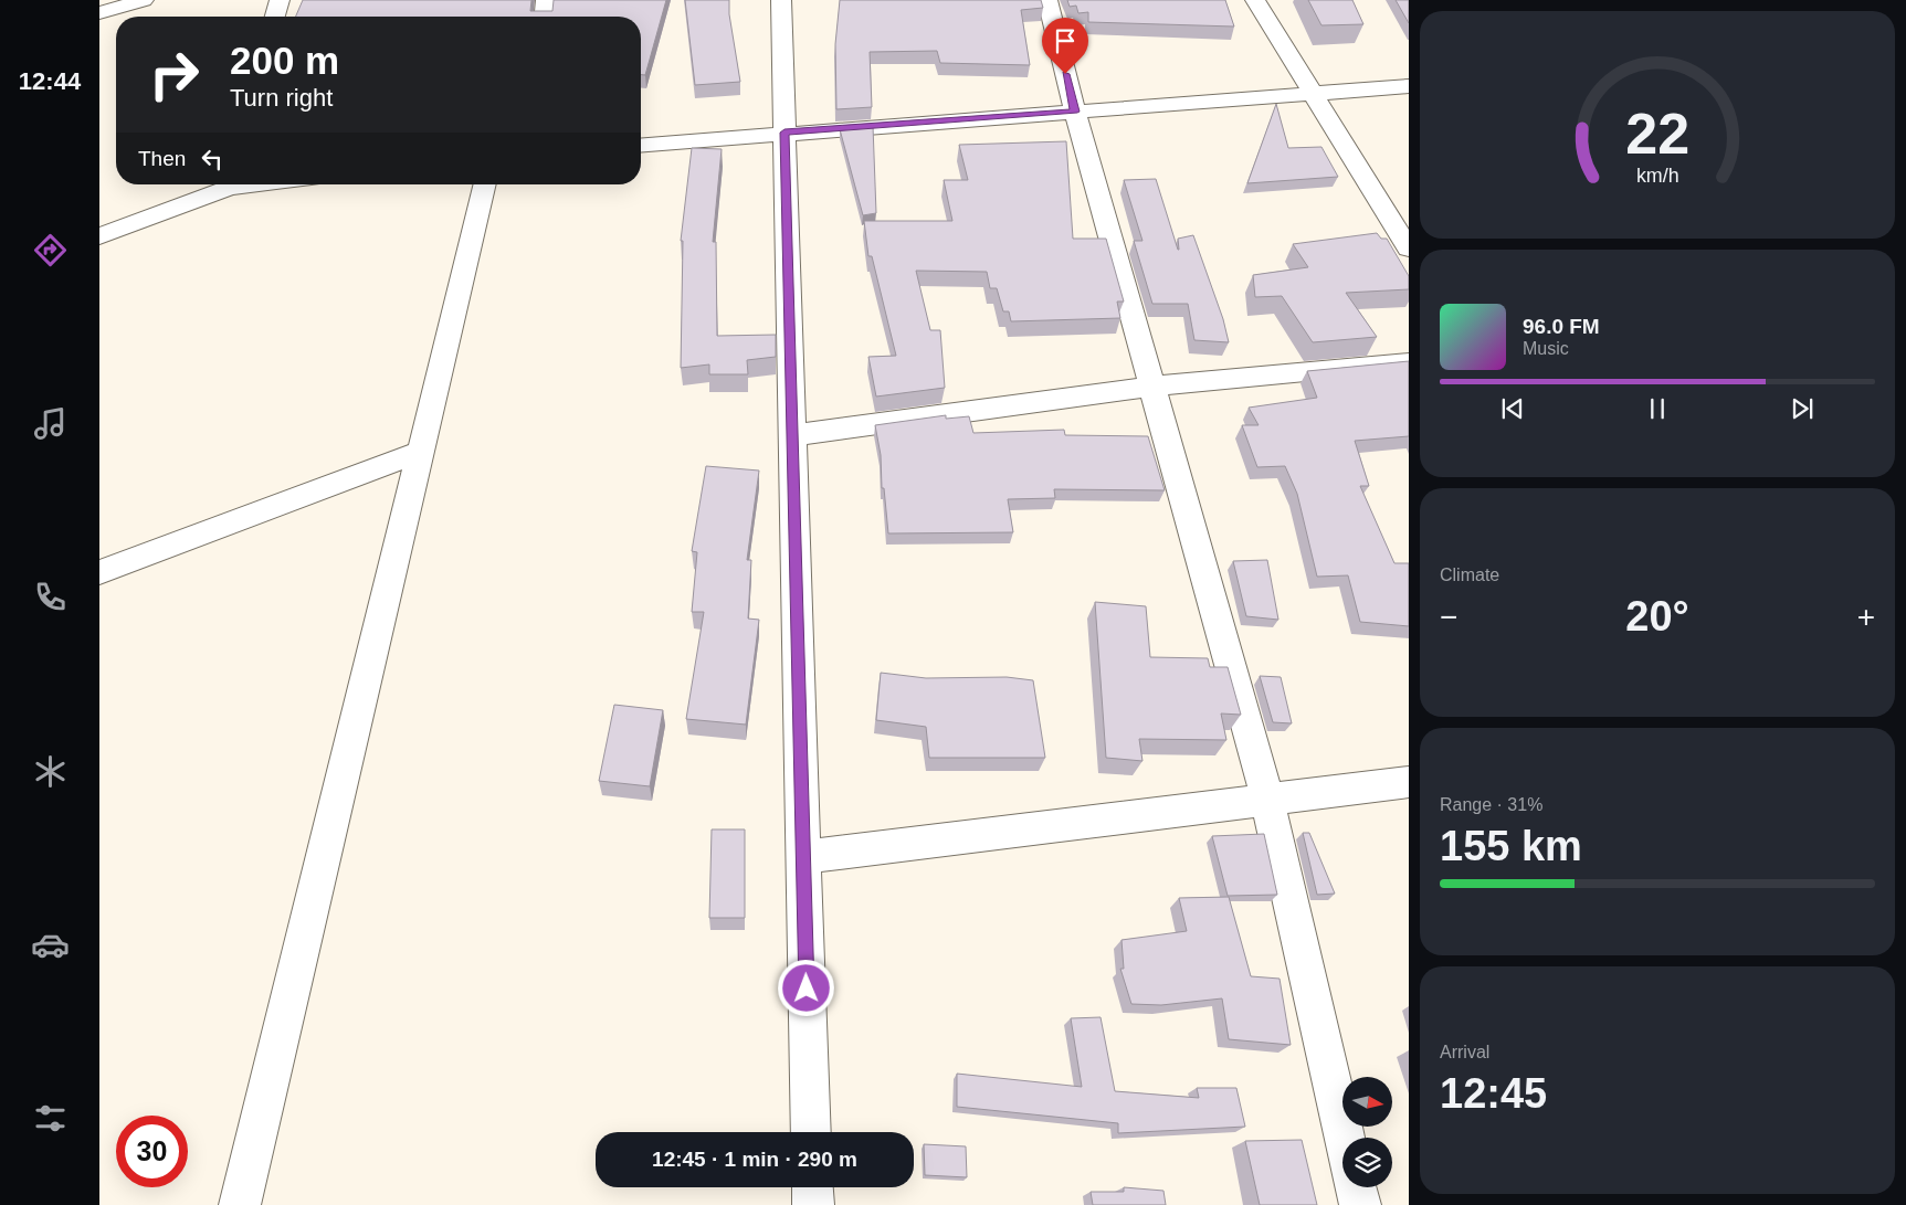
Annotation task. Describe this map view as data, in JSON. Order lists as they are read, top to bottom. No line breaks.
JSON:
{"north":"right","page":{"tabs":"12:44","turn":["200 m","Turn right"],"then":"Then","song":["96.0 FM","Music"],"tile":["Climate",["Range · 31%","155 km"],["Arrival","12:45"]],"heat":["−","20°","+"],"limit":"30","trip":"12:45 · 1 min · 290 m","gauge":["22","km/h"]}}
